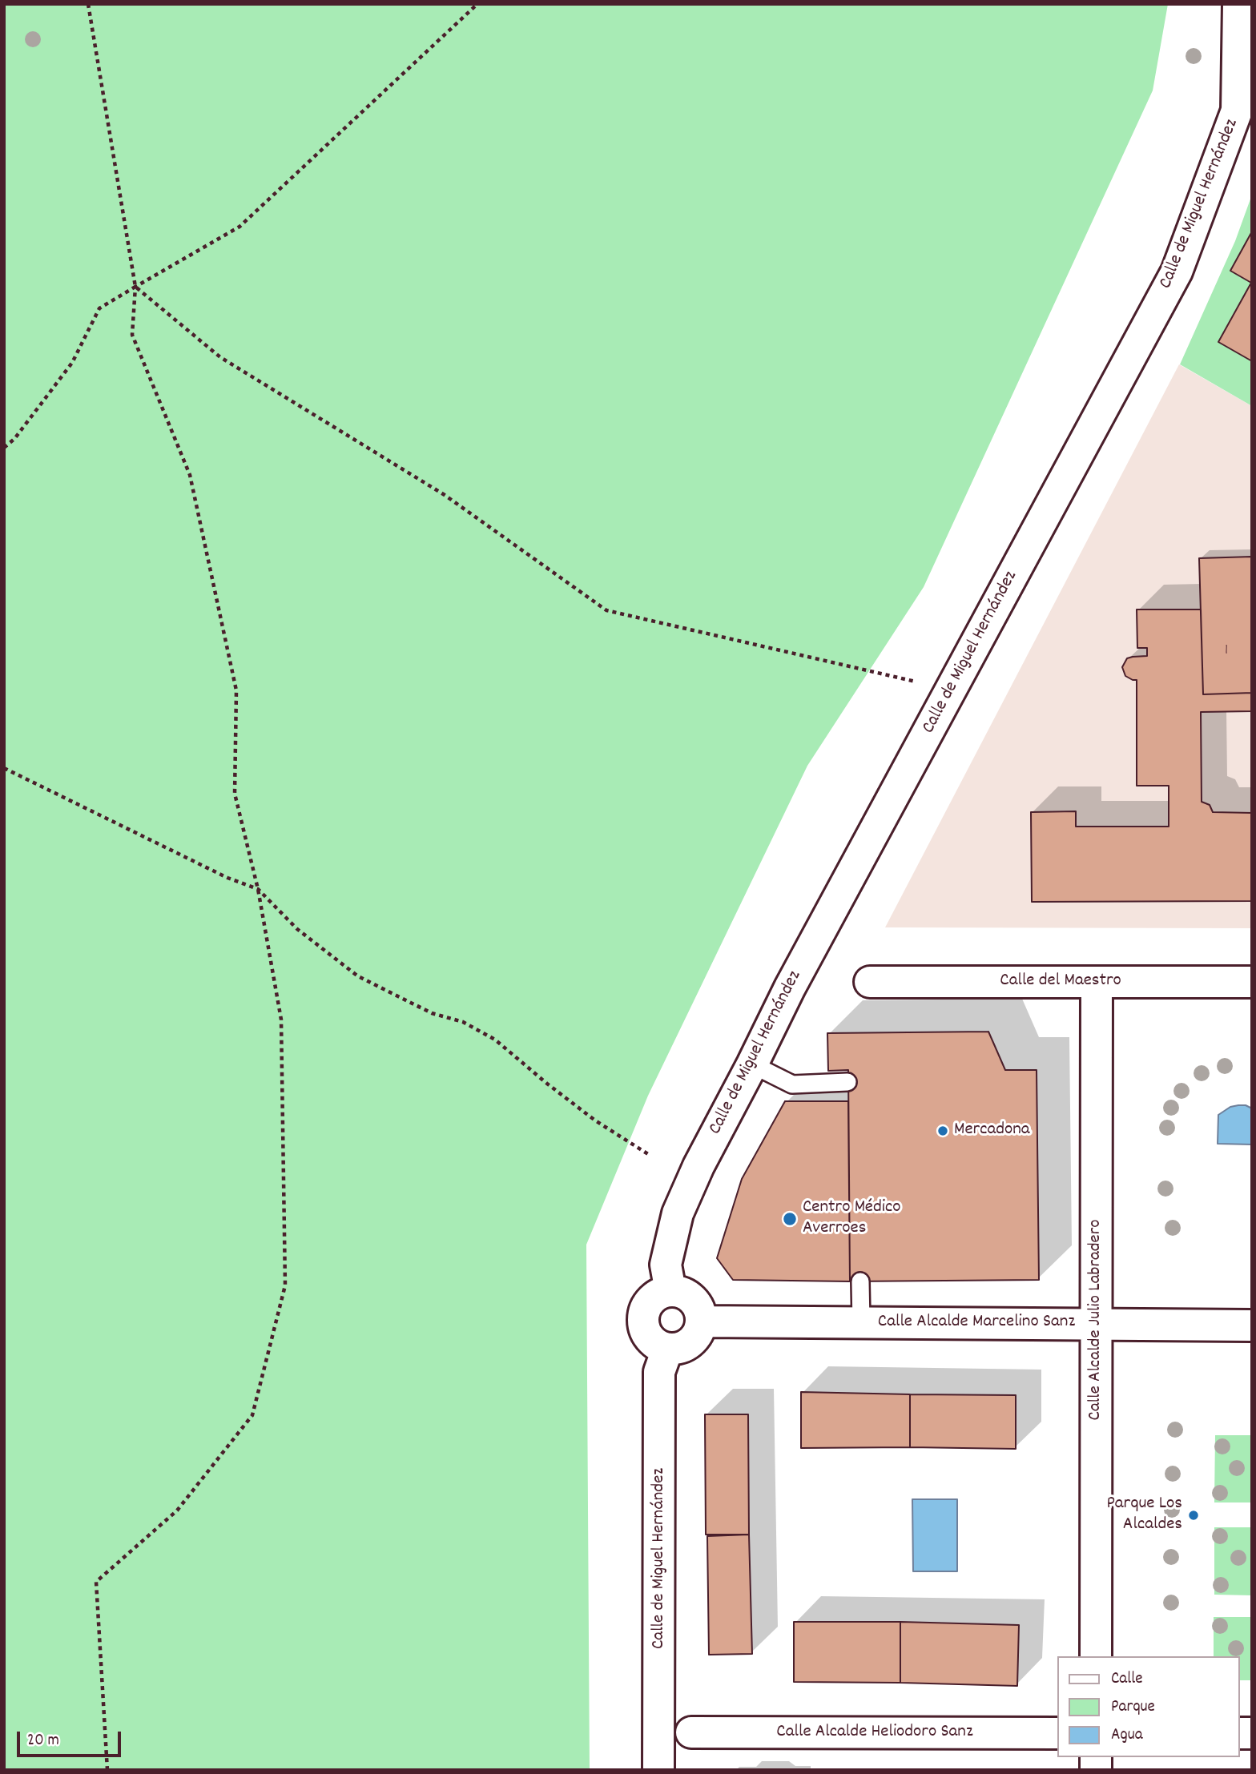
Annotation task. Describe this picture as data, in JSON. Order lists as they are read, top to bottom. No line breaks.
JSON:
{"streets":{"street":["Calle de Miguel Hernández","Calle del Maestro","Calle Alcalde Julio Labradero","Calle Alcalde Marcelino Sanz","Calle Alcalde Heliodoro Sanz"]},"crossings":[["Calle de Miguel Hernández","Calle Alcalde Marcelino Sanz"],["Calle del Maestro","Calle Alcalde Julio Labradero"],["Calle Alcalde Julio Labradero","Calle Alcalde Marcelino Sanz"]],"places":["Mercadona","Centro Médico Averroes","Parque Los Alcaldes"],"house_numbers":["1"],"legend":["Calle","Parque","Agua"],"scale_bar":"20 m"}
